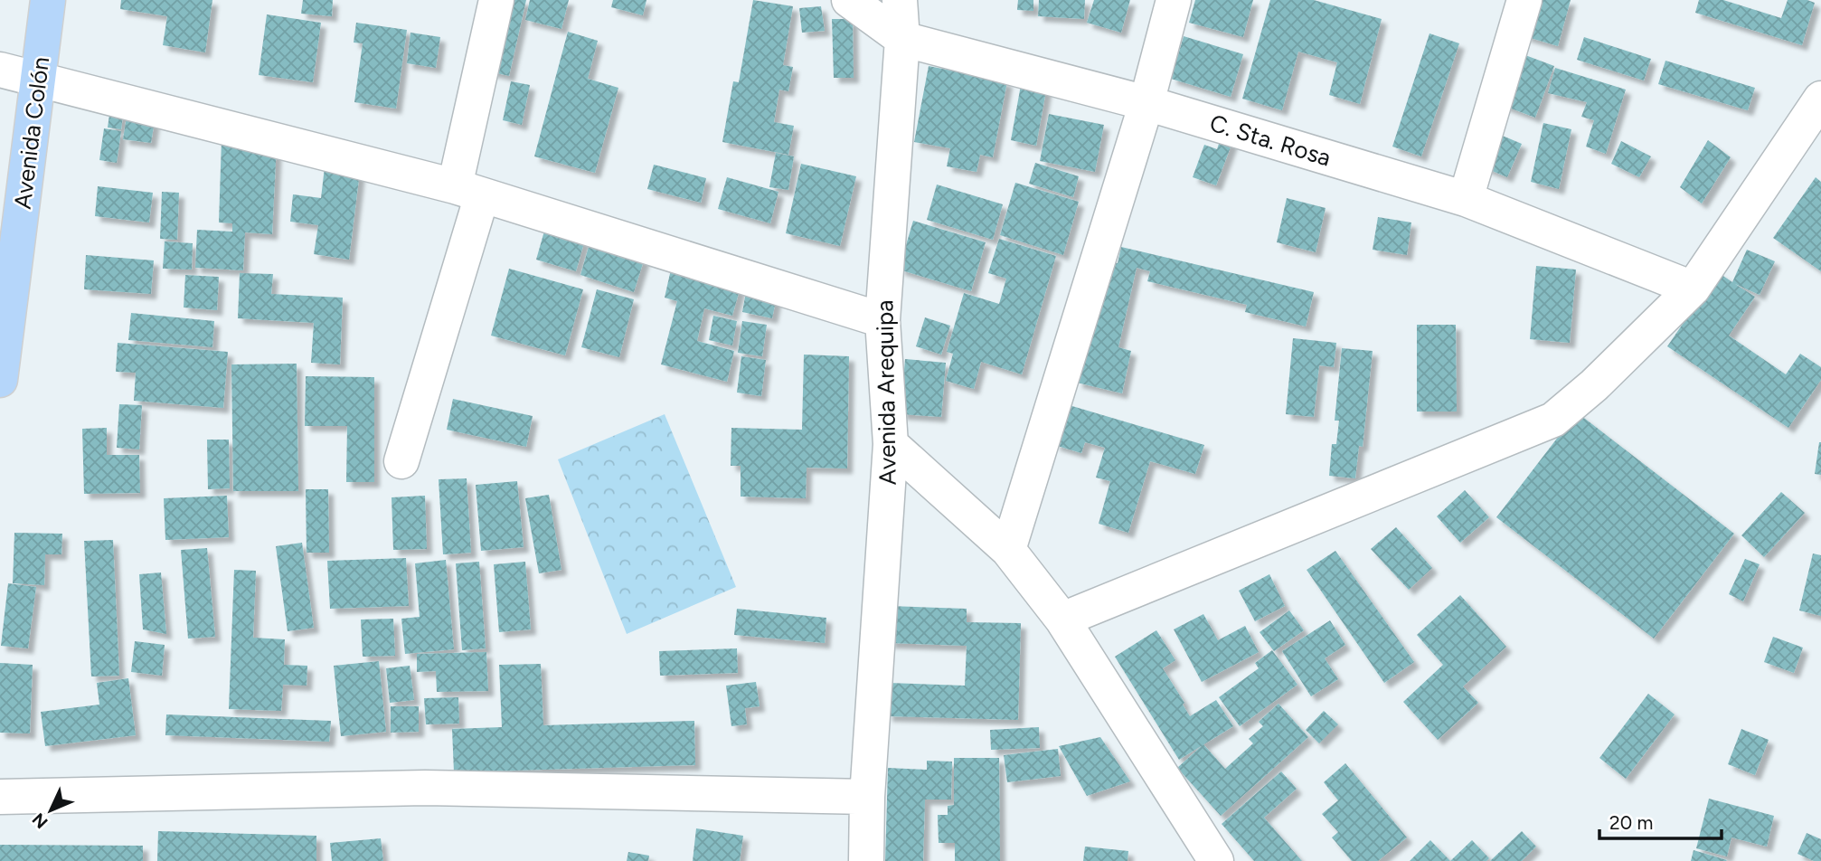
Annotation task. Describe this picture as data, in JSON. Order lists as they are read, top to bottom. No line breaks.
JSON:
{"streets":{"main road":["Avenida Colón"],"street":["C. Sta. Rosa","Avenida Arequipa"]},"crossings":[["C. Sta. Rosa","Avenida Arequipa"]],"scale_bar":"20 m","north":"bottom left"}
